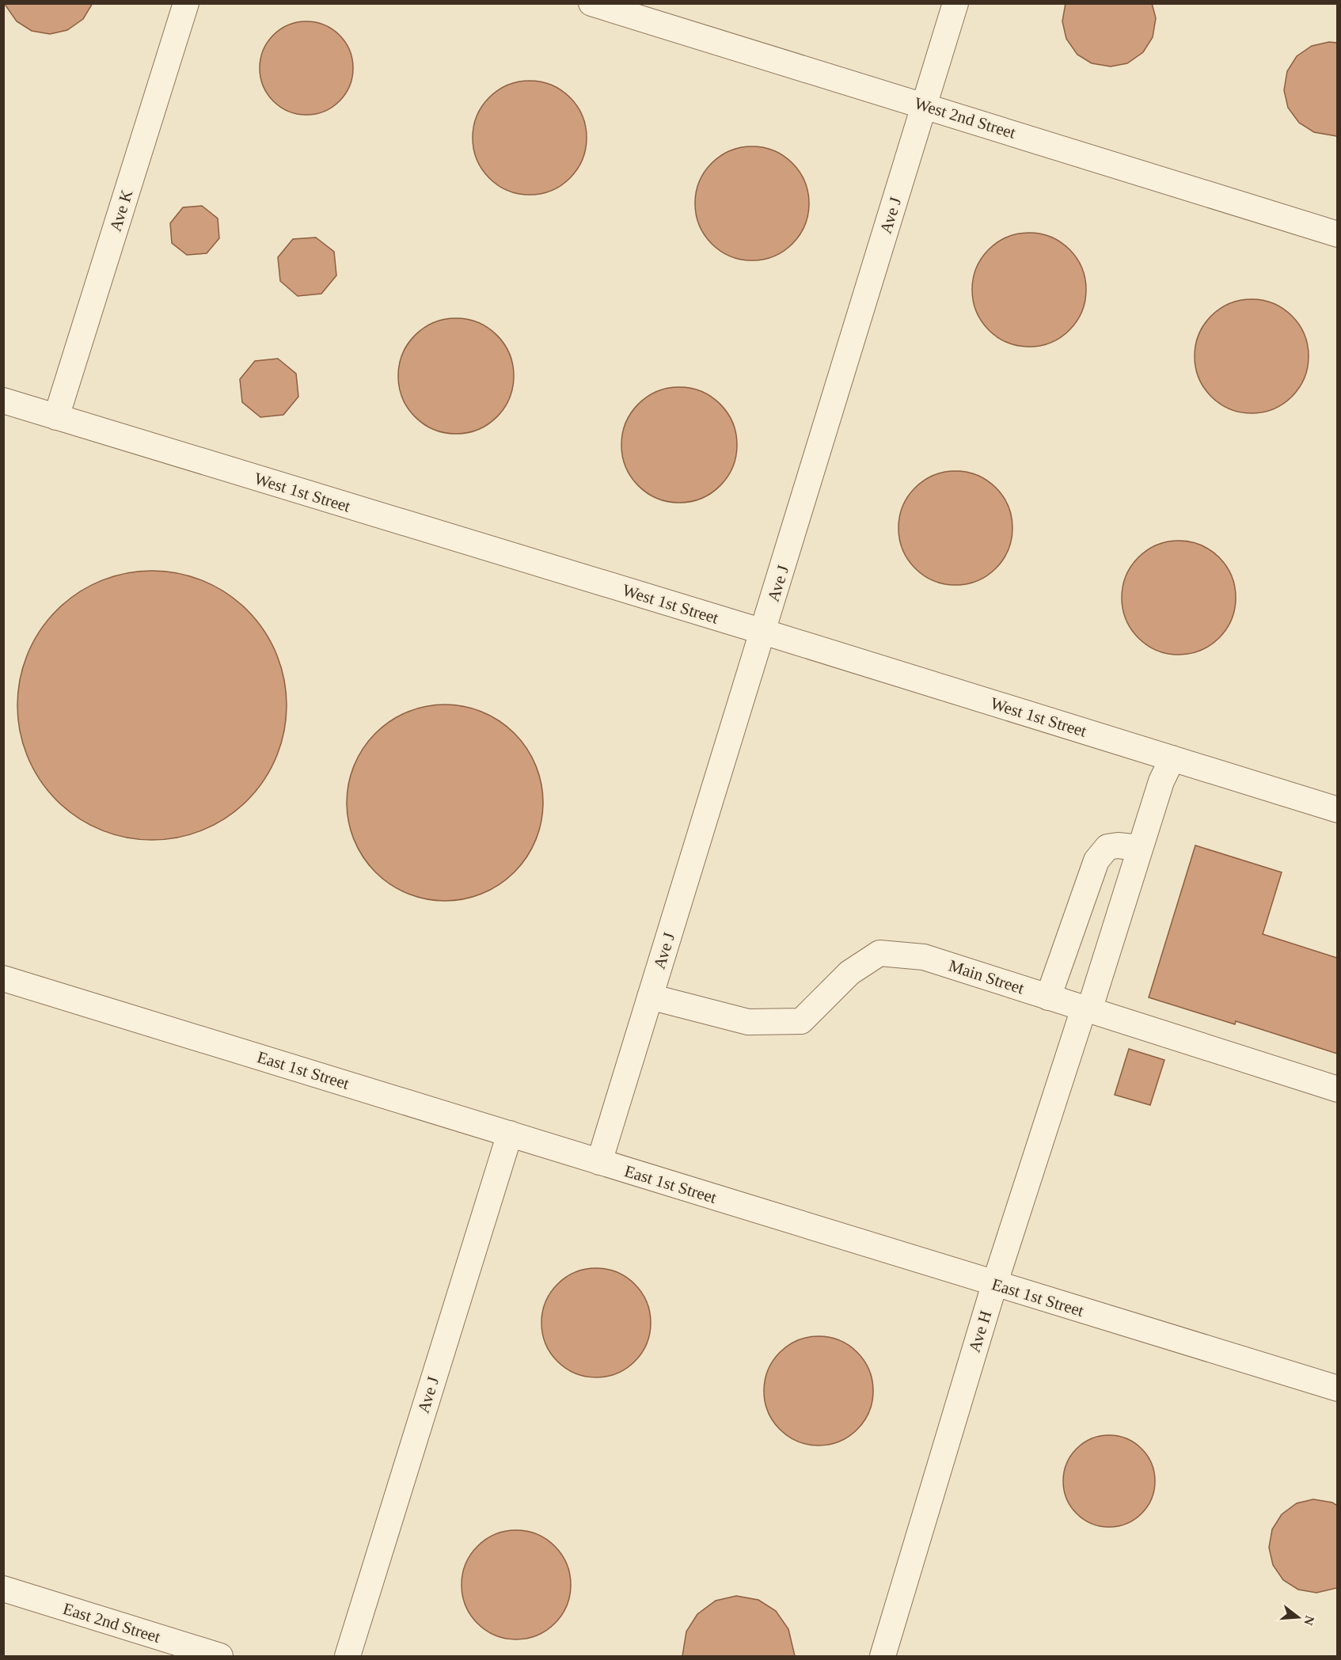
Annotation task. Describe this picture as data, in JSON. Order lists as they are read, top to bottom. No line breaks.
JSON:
{"streets":{"street":["West 2nd Street","Ave K","Ave J","West 1st Street","Main Street","East 1st Street","Ave H","East 2nd Street"]},"crossings":[["West 2nd Street","Ave J"],["Ave K","West 1st Street"],["Ave J","West 1st Street"],["Ave J","Main Street"],["Ave J","East 1st Street"],["West 1st Street","Ave H"],["Main Street","Ave H"],["East 1st Street","Ave H"]],"north":"right"}
